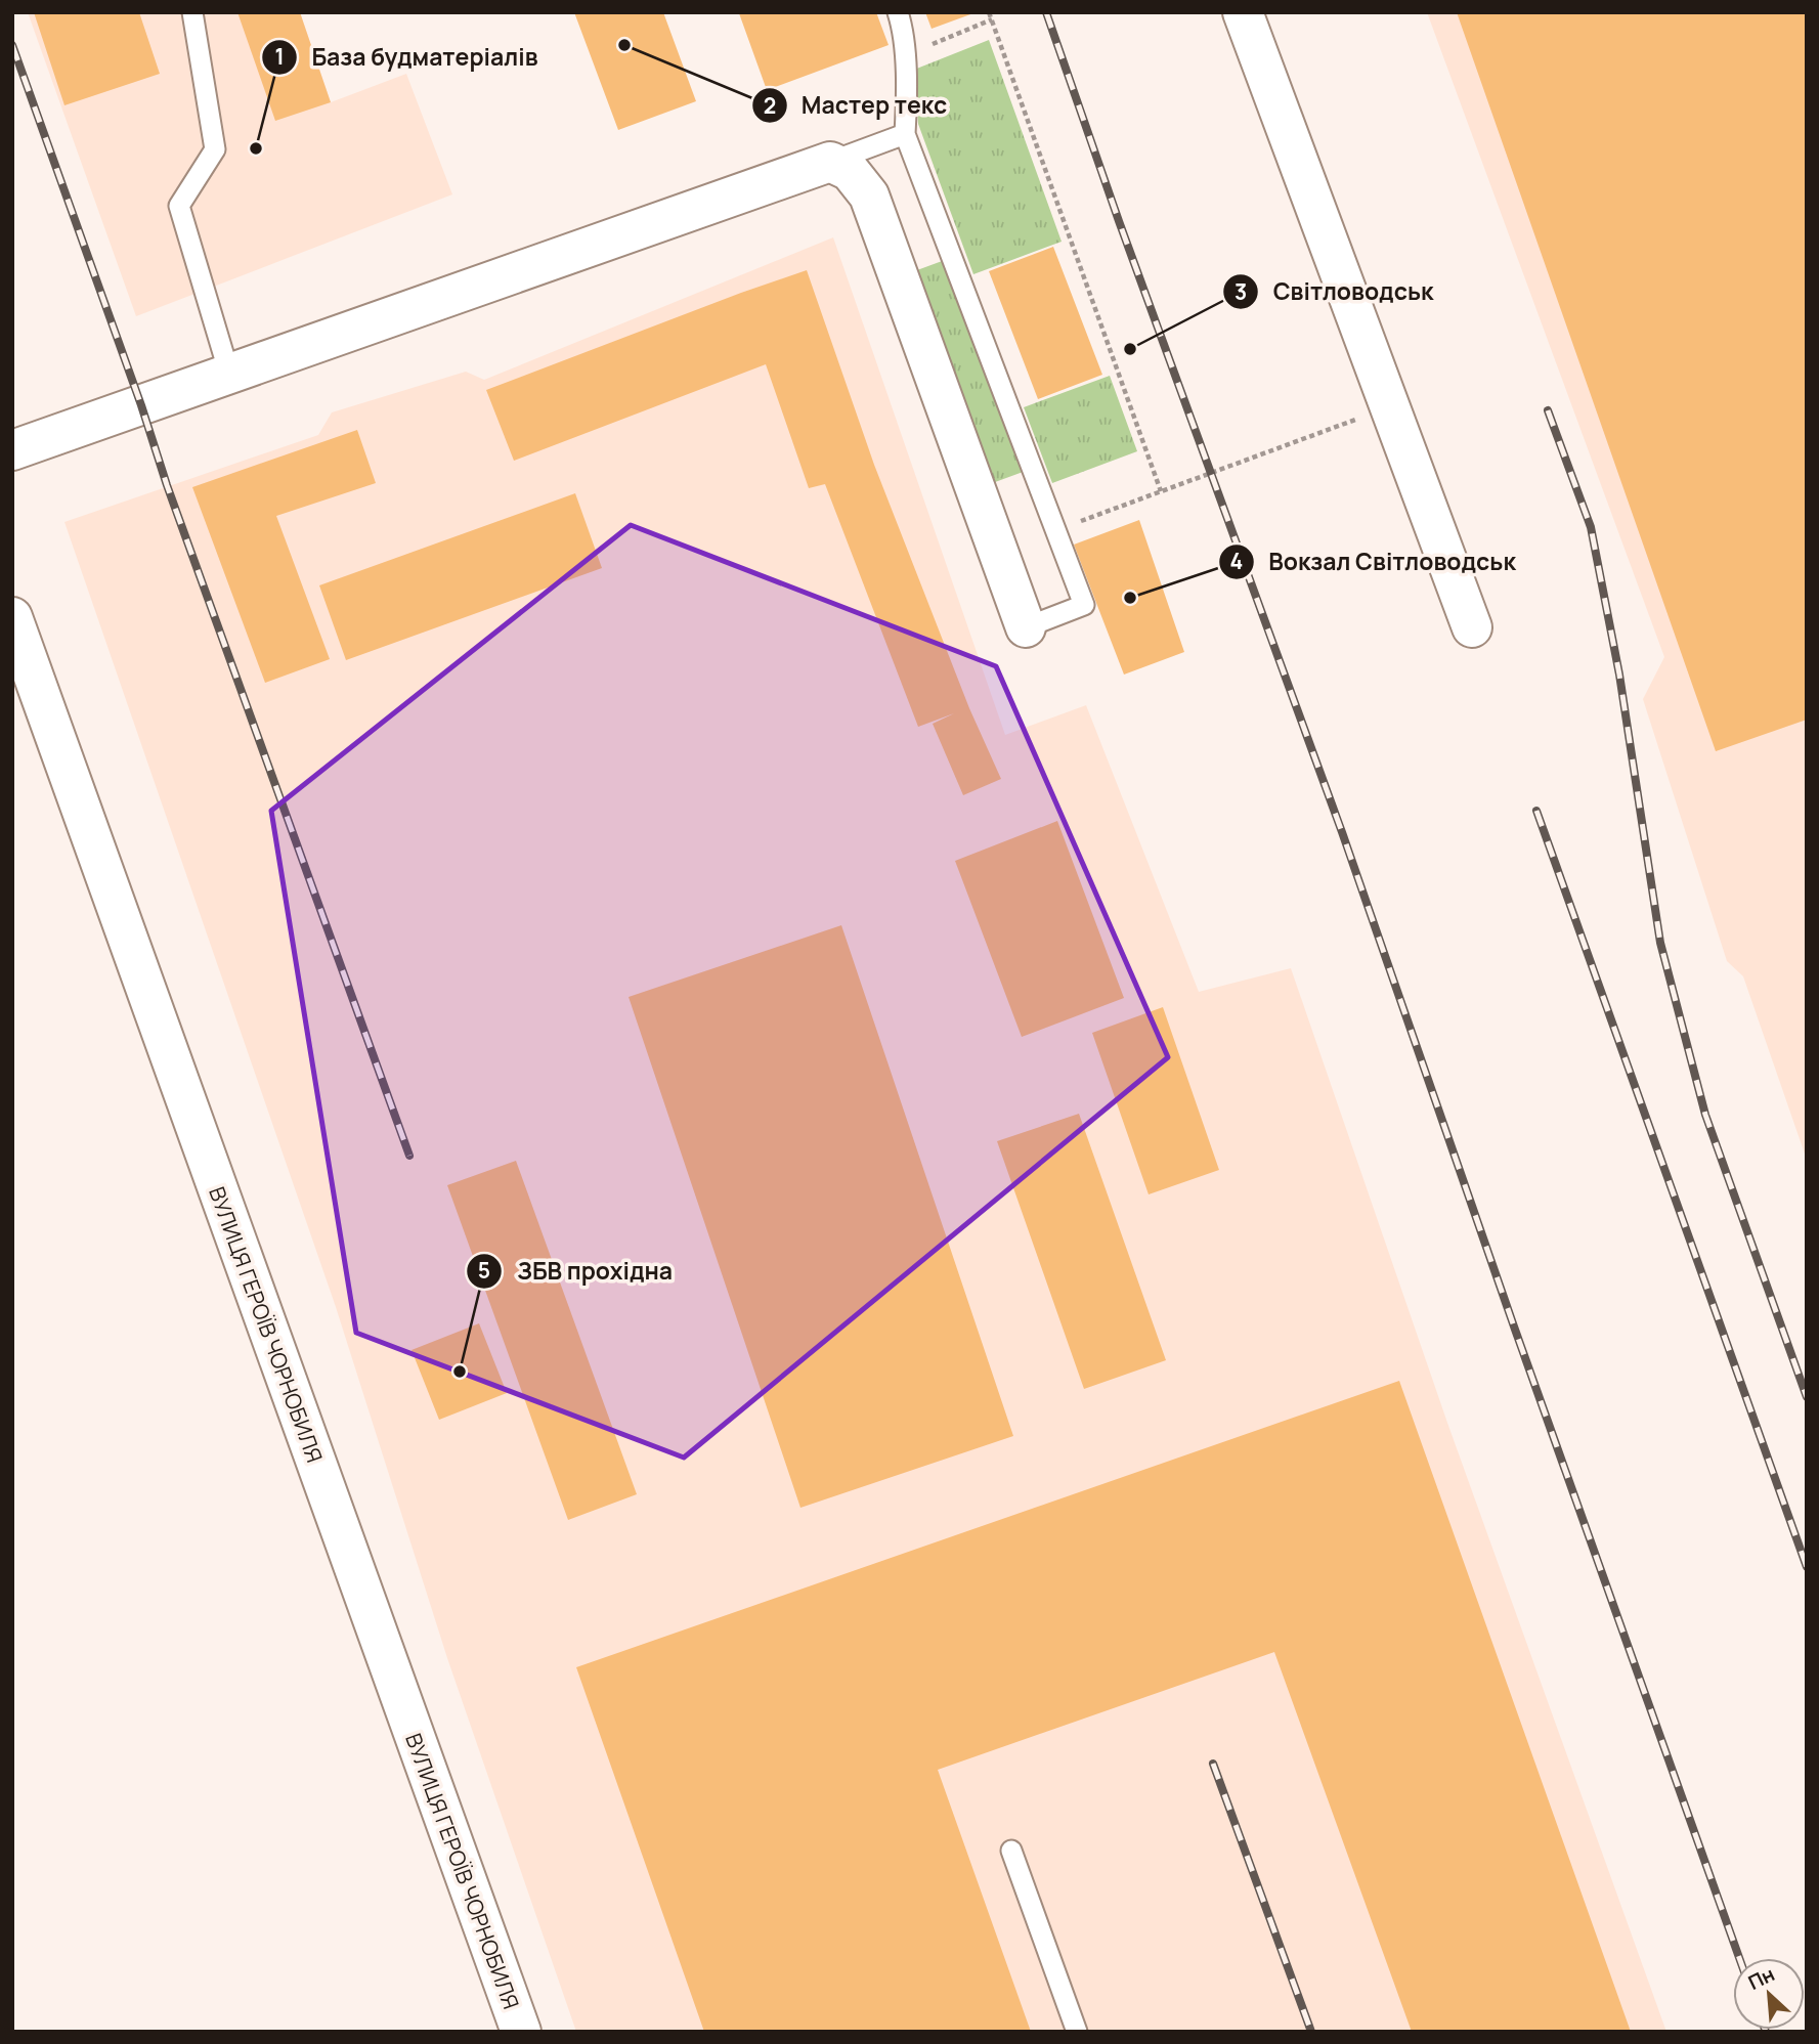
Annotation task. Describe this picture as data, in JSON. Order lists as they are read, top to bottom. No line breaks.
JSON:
{"streets":{"street":["ВУЛИЦЯ ГЕРОЇВ ЧОРНОБИЛЯ"]},"places":["Мастер текс","База будматеріалів","Світловодськ","Вокзал Світловодськ","ЗБВ прохідна"],"north":"top left"}
